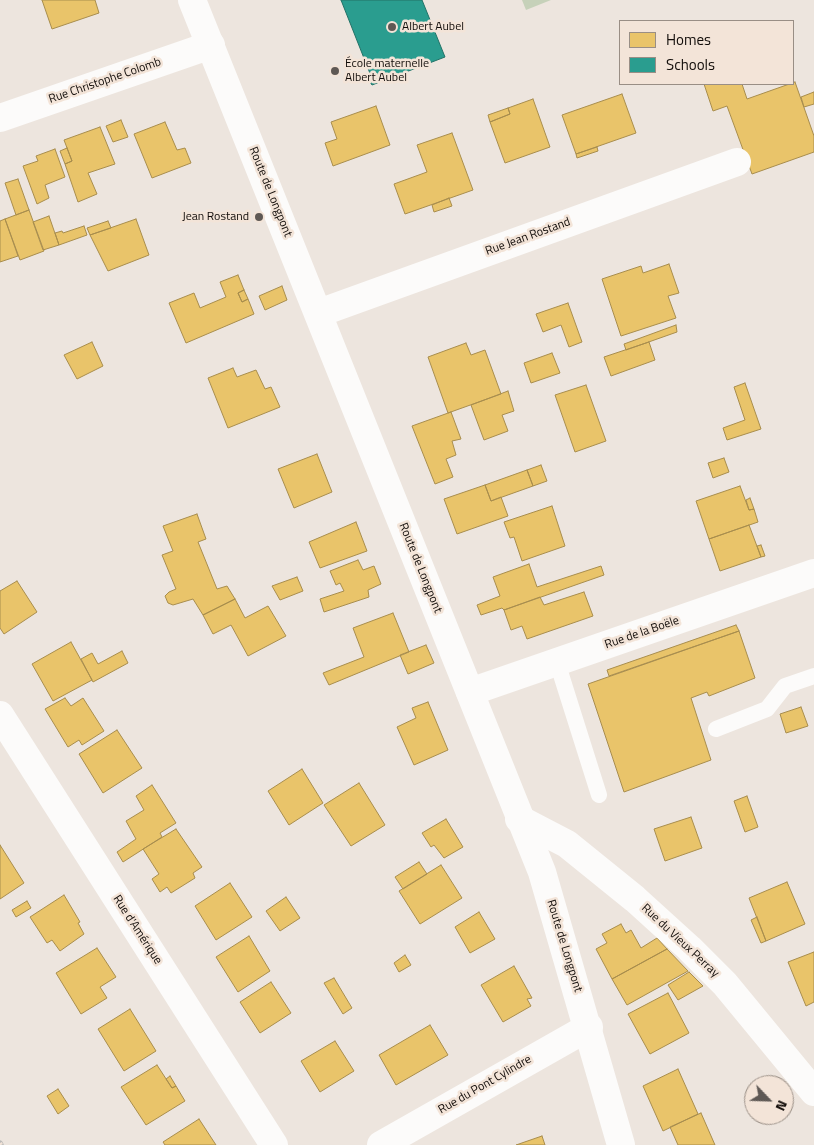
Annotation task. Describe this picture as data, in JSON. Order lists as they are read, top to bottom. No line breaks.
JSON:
{"streets":{"street":["Rue Christophe Colomb","Route de Longpont","Rue Jean Rostand","Rue de la Boële","Rue d'Amérique","Rue du Vieux Perray","Rue du Pont Cylindre"]},"crossings":[["Rue Christophe Colomb","Route de Longpont"],["Route de Longpont","Rue Jean Rostand"],["Route de Longpont","Rue de la Boële"],["Route de Longpont","Rue du Vieux Perray"],["Route de Longpont","Rue du Pont Cylindre"]],"places":["Albert Aubel","École maternelle Albert Aubel","Jean Rostand"],"legend":["Homes","Schools"],"north":"bottom right"}
